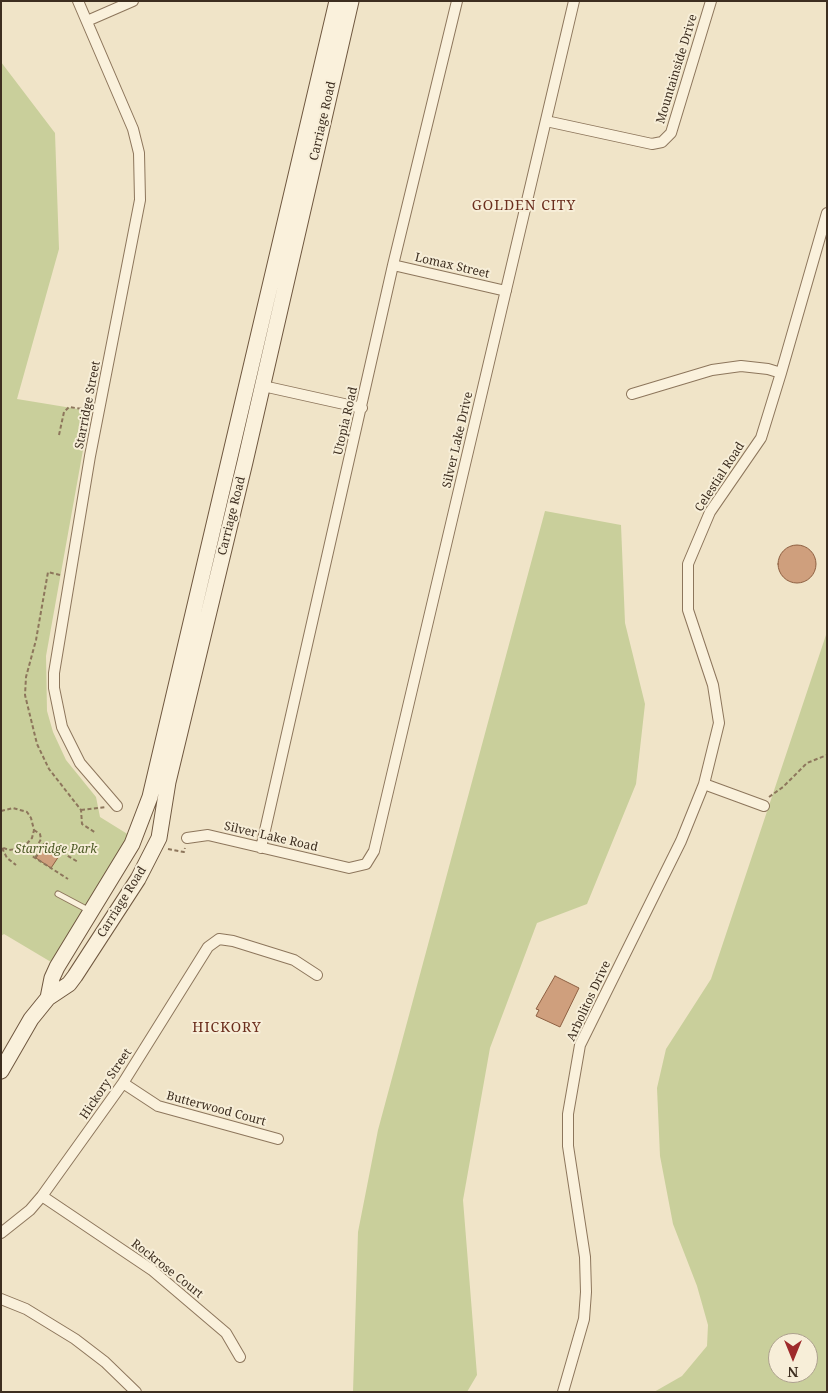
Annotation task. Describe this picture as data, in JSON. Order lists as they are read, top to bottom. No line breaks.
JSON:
{"streets":{"street":["Mountainside Drive","Carriage Road","Lomax Street","Starridge Street","Utopia Road","Silver Lake Drive","Celestial Road","Silver Lake Road","Arbolitos Drive","Hickory Street","Butterwood Court","Rockrose Court"]},"crossings":[["Mountainside Drive","Silver Lake Drive"],["Lomax Street","Utopia Road"],["Lomax Street","Silver Lake Drive"],["Utopia Road","Silver Lake Road"],["Silver Lake Drive","Silver Lake Road"],["Celestial Road","Arbolitos Drive"],["Hickory Street","Butterwood Court"],["Hickory Street","Rockrose Court"]],"districts":["GOLDEN CITY","HICKORY"],"parks":["Starridge Park"],"north":"bottom"}
